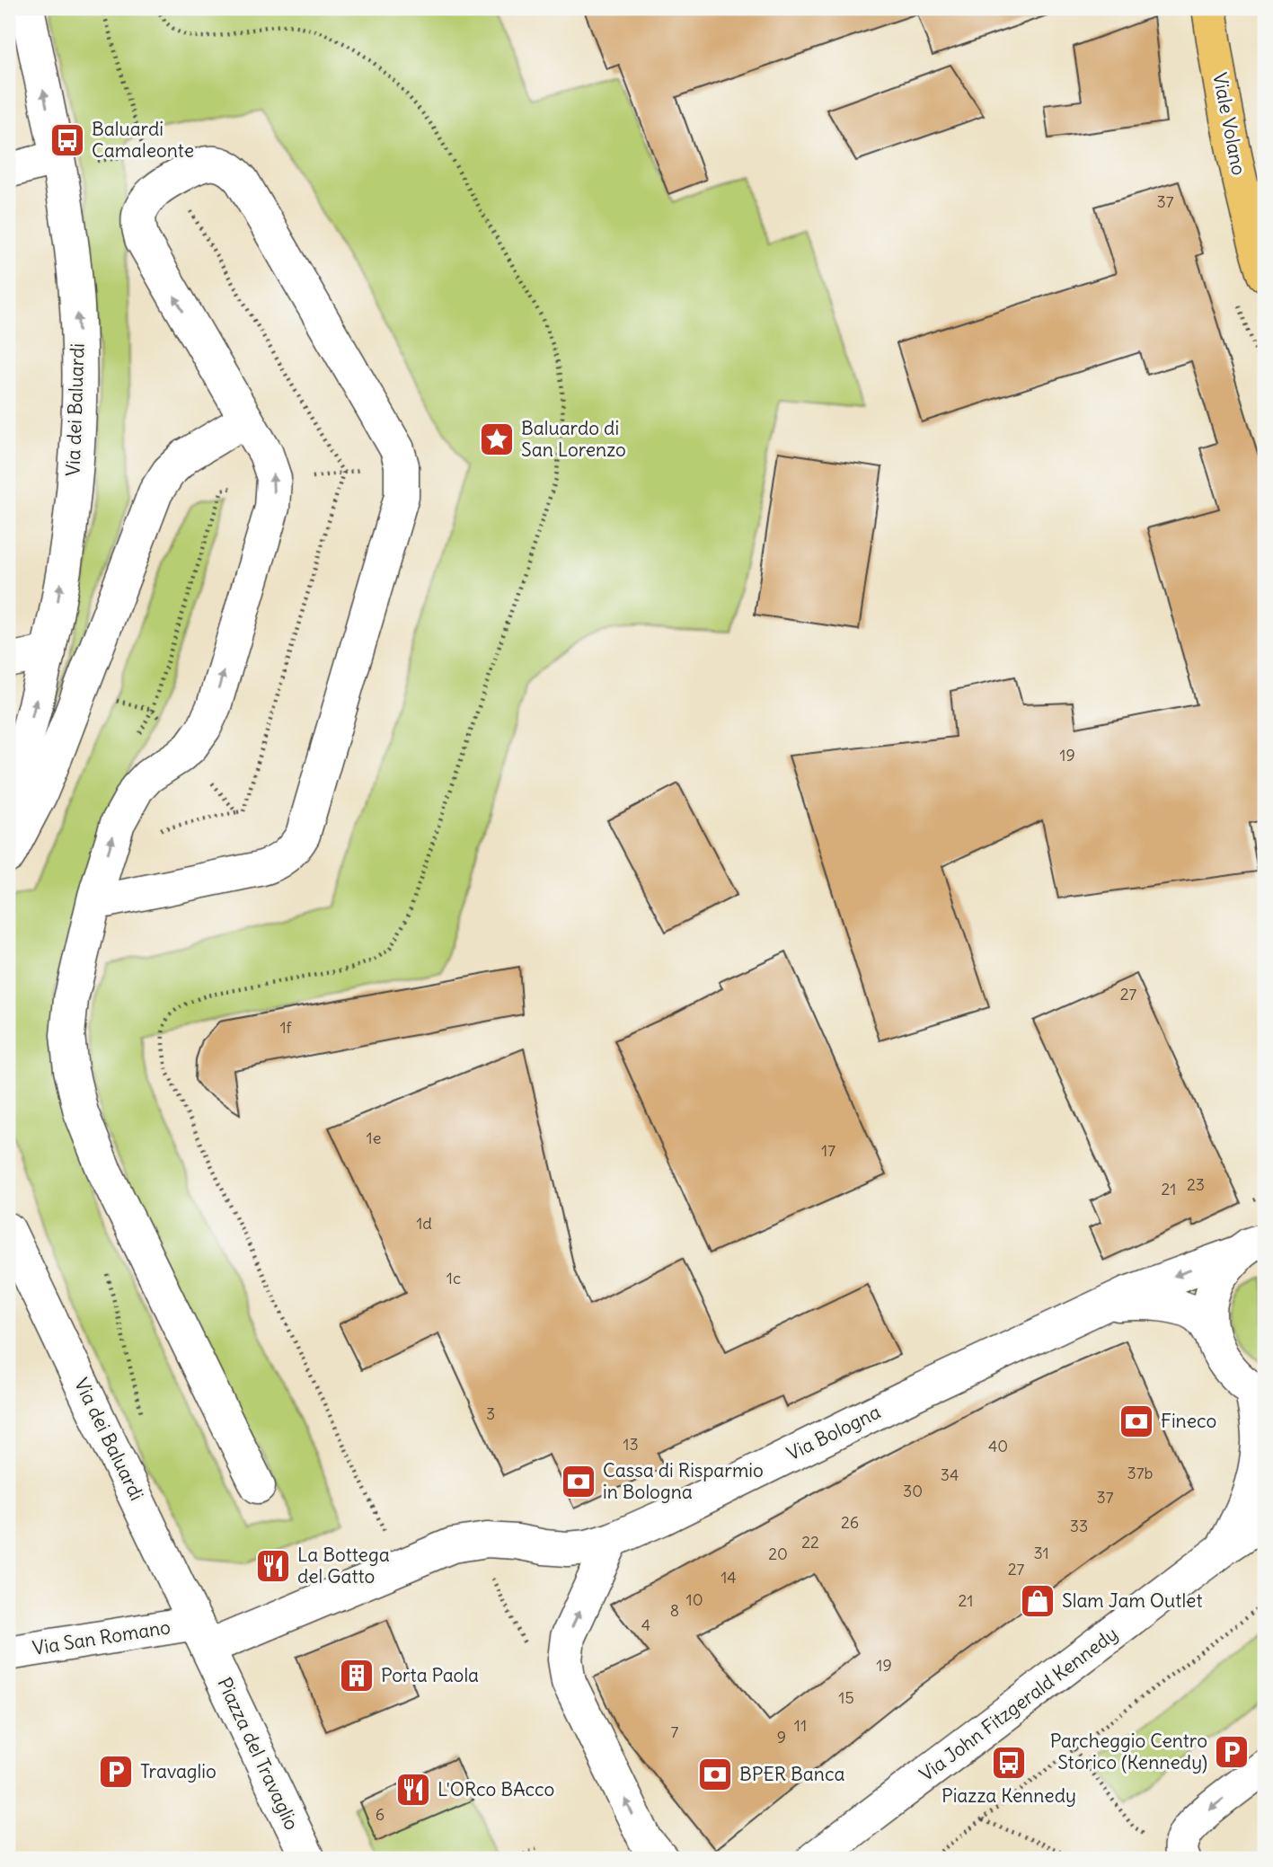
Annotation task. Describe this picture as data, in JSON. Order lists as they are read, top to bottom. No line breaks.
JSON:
{"streets":{"main road":["Viale Volano"],"street":["Via dei Baluardi","Via Bologna","Via San Romano","Via John Fitzgerald Kennedy","Piazza del Travaglio"]},"crossings":[["Via dei Baluardi","Via Bologna"],["Via dei Baluardi","Via San Romano"],["Via dei Baluardi","Piazza del Travaglio"],["Via Bologna","Via San Romano"],["Via Bologna","Via John Fitzgerald Kennedy"],["Via Bologna","Piazza del Travaglio"],["Via San Romano","Piazza del Travaglio"]],"places":{"bus stop":["Baluardi Camaleonte","Piazza Kennedy"],"place":["Baluardo di San Lorenzo"],"bank":["Fineco","Cassa di Risparmio in Bologna","BPER Banca"],"restaurant":["La Bottega del Gatto","L'ORco BAcco"],"shop":["Slam Jam Outlet"],"building":["Porta Paola"],"parking":["Parcheggio Centro Storico (Kennedy)","Travaglio"]},"house_numbers":["37","19","27","1f","1e","17","23","21","1d","1c","3","13","40","37b","34","30","37","26","33","22","31","20","27","14","10","21","8","4","19","15","11","7","9","6"]}
